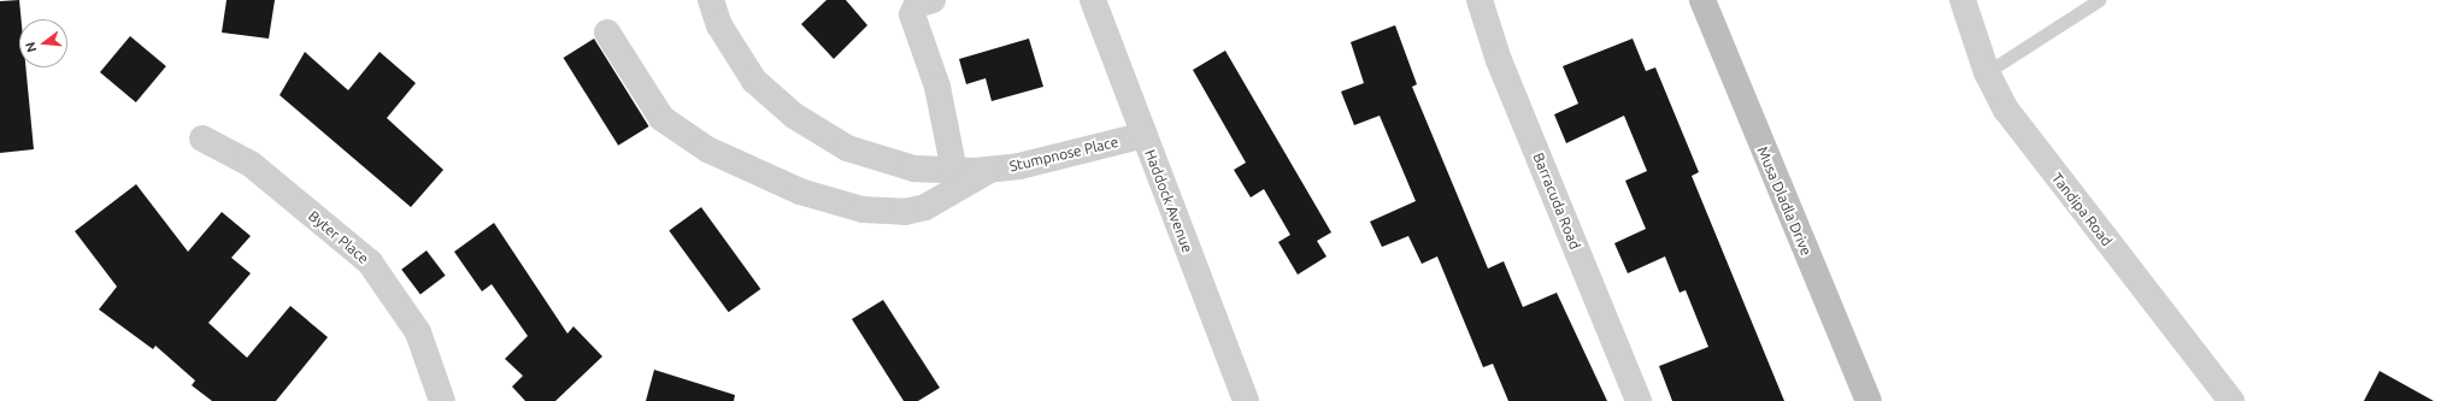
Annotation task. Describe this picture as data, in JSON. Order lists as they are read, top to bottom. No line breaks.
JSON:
{"streets":{"street":["Stumpnose Place","Haddock Avenue","Barracuda Road","Musa Dladla Drive","Tandipa Road","Byter Place"]},"crossings":[["Stumpnose Place","Haddock Avenue"]],"north":"left"}
